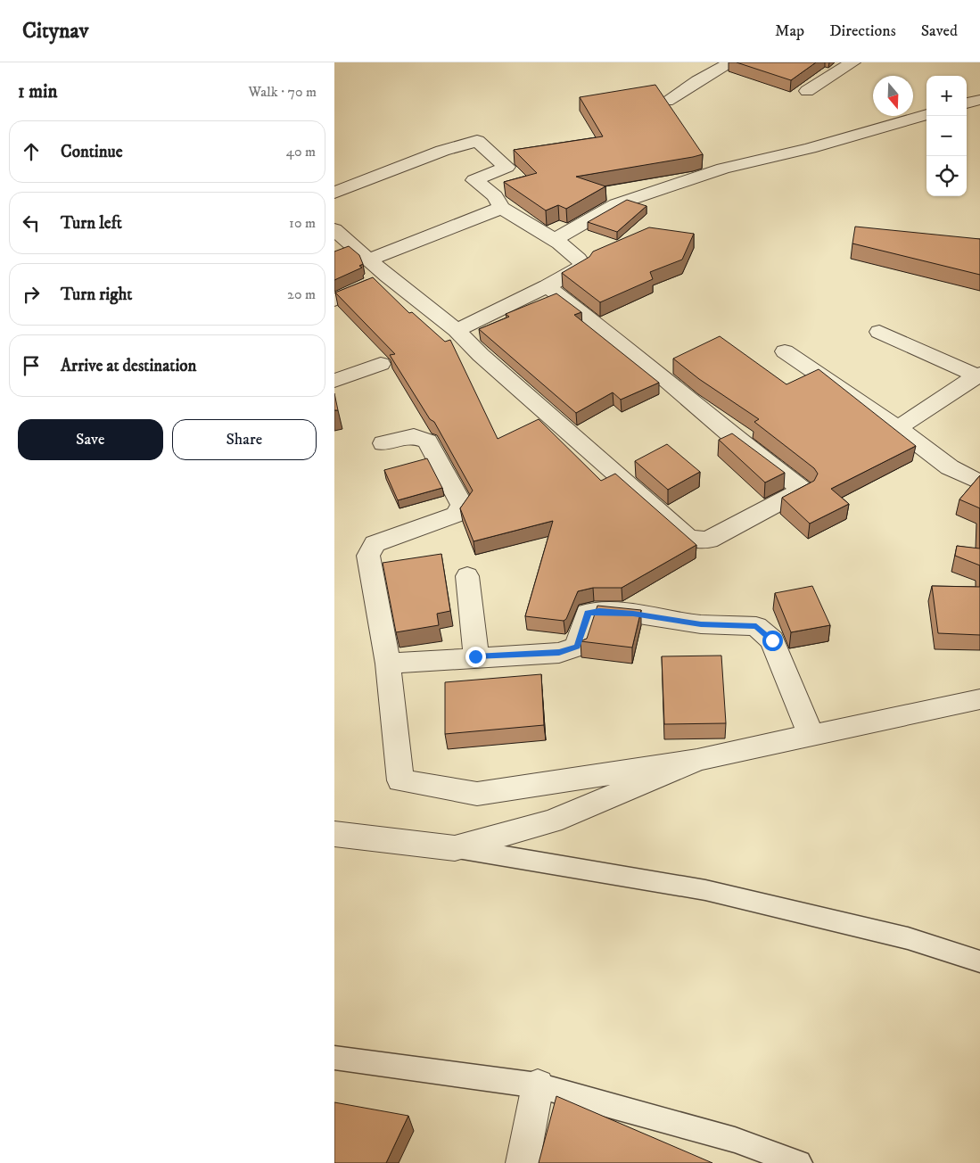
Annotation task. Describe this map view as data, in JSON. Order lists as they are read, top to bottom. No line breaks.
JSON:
{"north":"bottom","page":{"header":"Citynav","nav":["Map","Directions","Saved"],"heading":["1 min","Walk · 70 m"],"map_buttons":["+","−"],"list":[["Continue","40 m"],["Turn left","10 m"],["Turn right","20 m"],"Arrive at destination"],"buttons":["Save","Share"]}}
